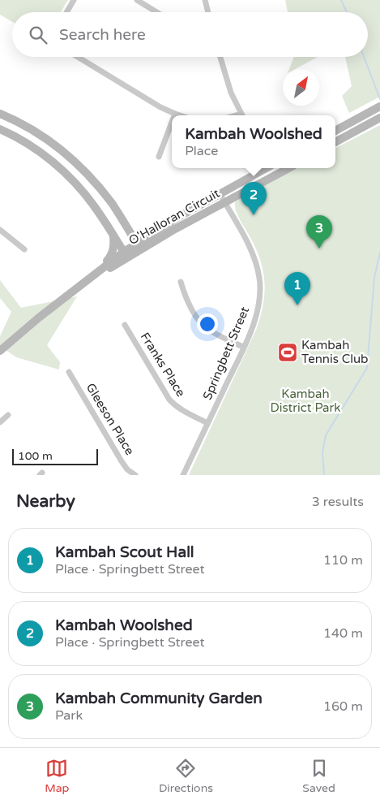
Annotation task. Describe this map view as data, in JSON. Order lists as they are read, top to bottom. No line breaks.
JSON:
{"streets":{"street":["O'Halloran Circuit","Springbett Street","Franks Place","Gleeson Place"]},"crossings":[["O'Halloran Circuit","Springbett Street"],["Springbett Street","Franks Place"]],"parks":["Kambah District Park"],"places":{"sports":["Kambah Tennis Club"]},"scale_bar":"100 m","north":"top right","page":{"search":"Search here","popup":["Kambah Woolshed","Place"],"pins":["2","3","1"],"scale":"100 m","heading":["Nearby","3 results"],"list":[{"mark":"1","name":"Kambah Scout Hall","note":"Place · Springbett Street","value":"110 m"},{"mark":"2","name":"Kambah Woolshed","note":"Place · Springbett Street","value":"140 m"},{"mark":"3","name":"Kambah Community Garden","note":"Park","value":"160 m"}],"nav":["Map","Directions","Saved"]}}
